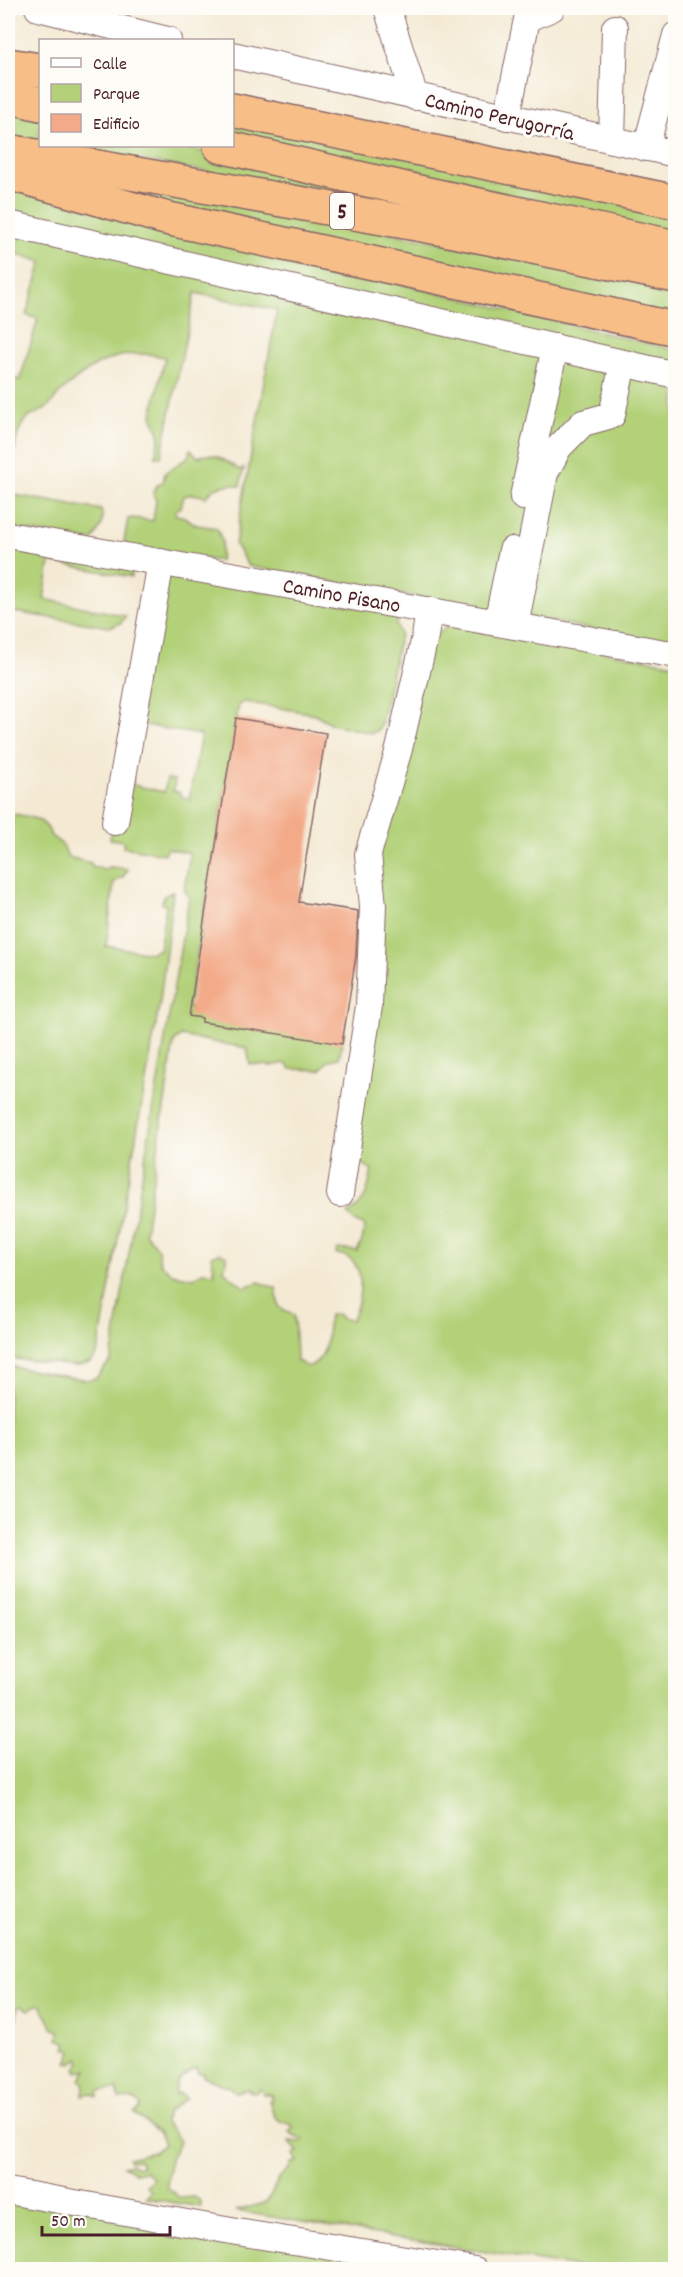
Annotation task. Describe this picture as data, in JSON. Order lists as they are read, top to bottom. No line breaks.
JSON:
{"streets":{"highway":["5"],"street":["Camino Perugorría","Camino Pisano"]},"legend":["Calle","Parque","Edificio"],"scale_bar":"50 m"}
